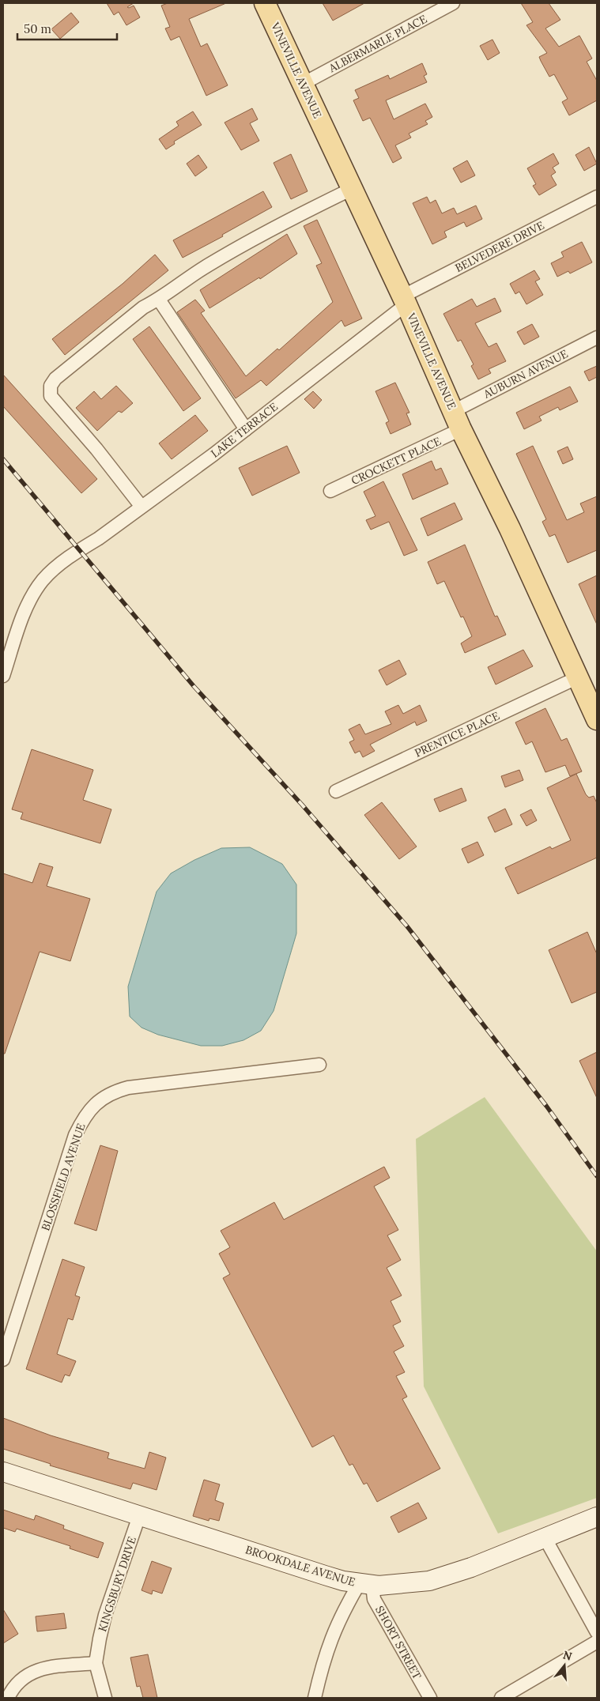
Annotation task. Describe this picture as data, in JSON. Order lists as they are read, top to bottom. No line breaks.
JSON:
{"streets":{"main road":["VINEVILLE AVENUE"],"street":["ALBERMARLE PLACE","BELVEDERE DRIVE","AUBURN AVENUE","LAKE TERRACE","CROCKETT PLACE","PRENTICE PLACE","BLOSSFIELD AVENUE","BROOKDALE AVENUE","KINGSBURY DRIVE","SHORT STREET"]},"crossings":[["ALBERMARLE PLACE","VINEVILLE AVENUE"],["VINEVILLE AVENUE","BELVEDERE DRIVE"],["VINEVILLE AVENUE","AUBURN AVENUE"],["VINEVILLE AVENUE","LAKE TERRACE"],["VINEVILLE AVENUE","CROCKETT PLACE"],["VINEVILLE AVENUE","PRENTICE PLACE"],["BELVEDERE DRIVE","LAKE TERRACE"],["AUBURN AVENUE","CROCKETT PLACE"],["BROOKDALE AVENUE","KINGSBURY DRIVE"],["BROOKDALE AVENUE","SHORT STREET"]],"scale_bar":"50 m","north":"top"}
